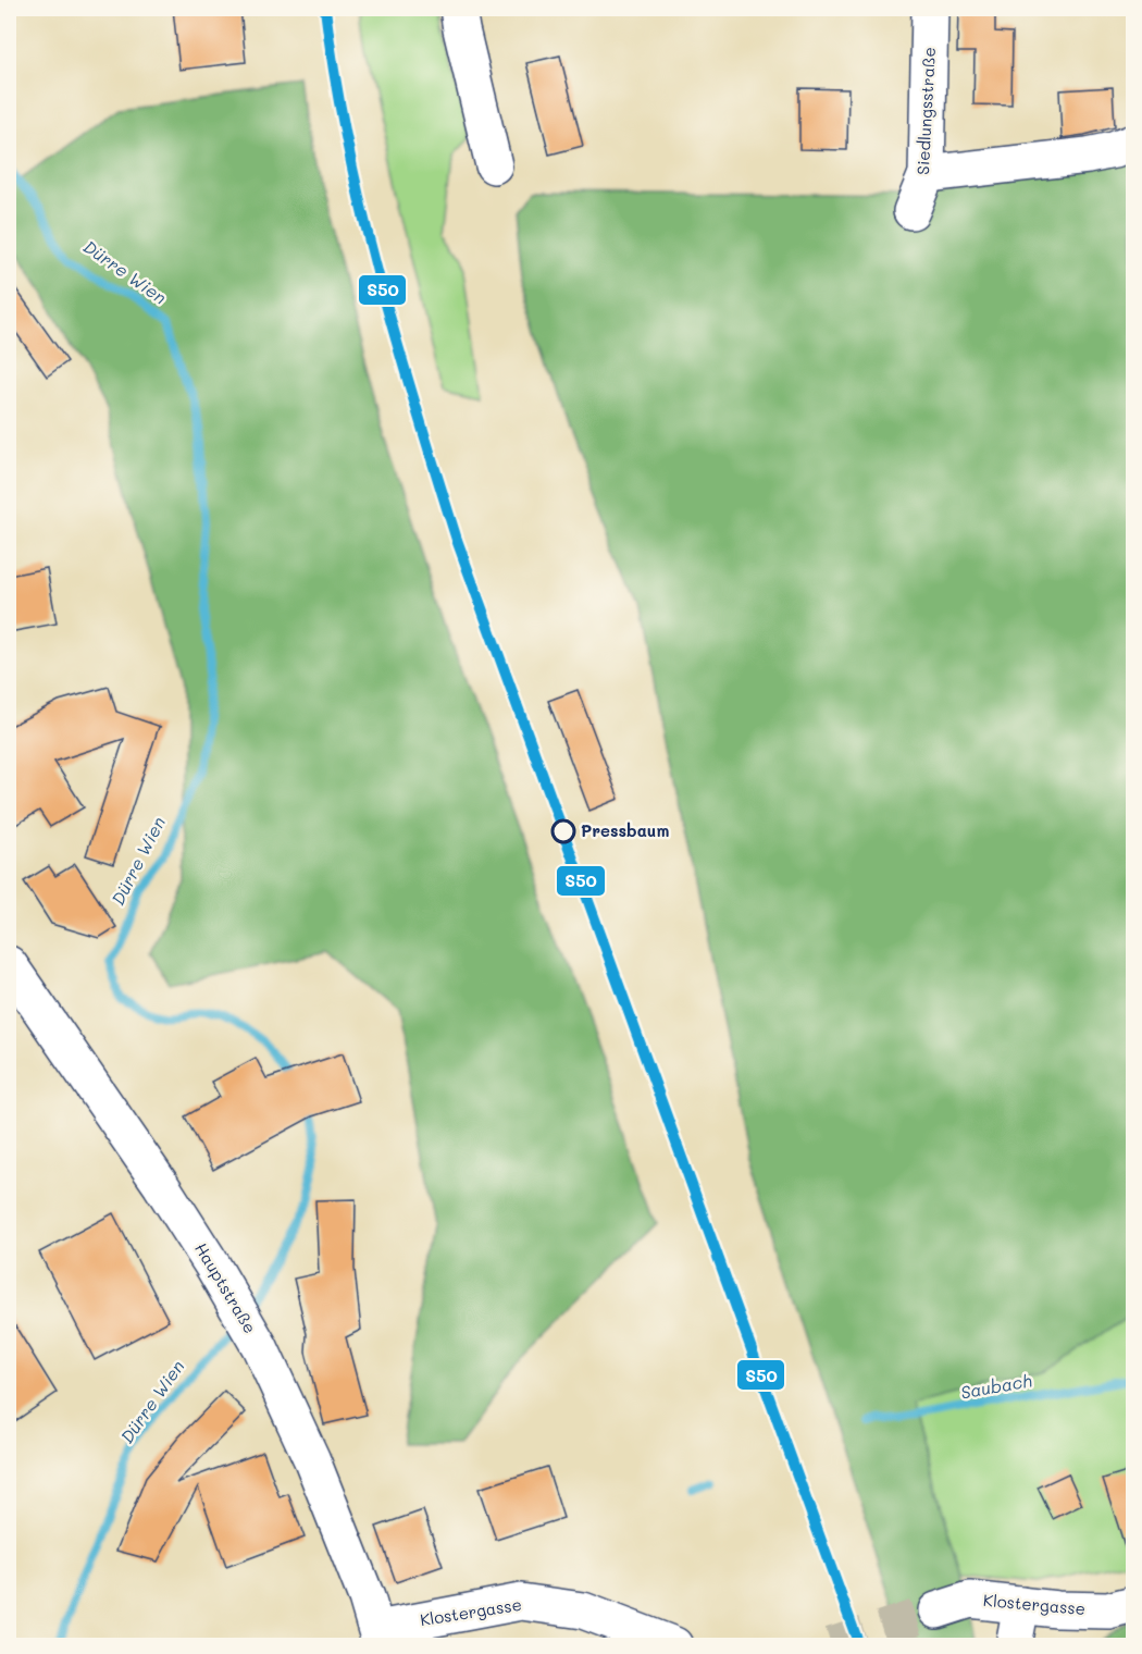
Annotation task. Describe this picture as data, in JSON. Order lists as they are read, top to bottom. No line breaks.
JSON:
{"streets":{"street":["Siedlungsstraße","Hauptstraße","Klostergasse"]},"crossings":[["Hauptstraße","Klostergasse"]],"water":["Dürre Wien","Saubach"],"places":["Pressbaum"],"lines":["transit line S50"]}
